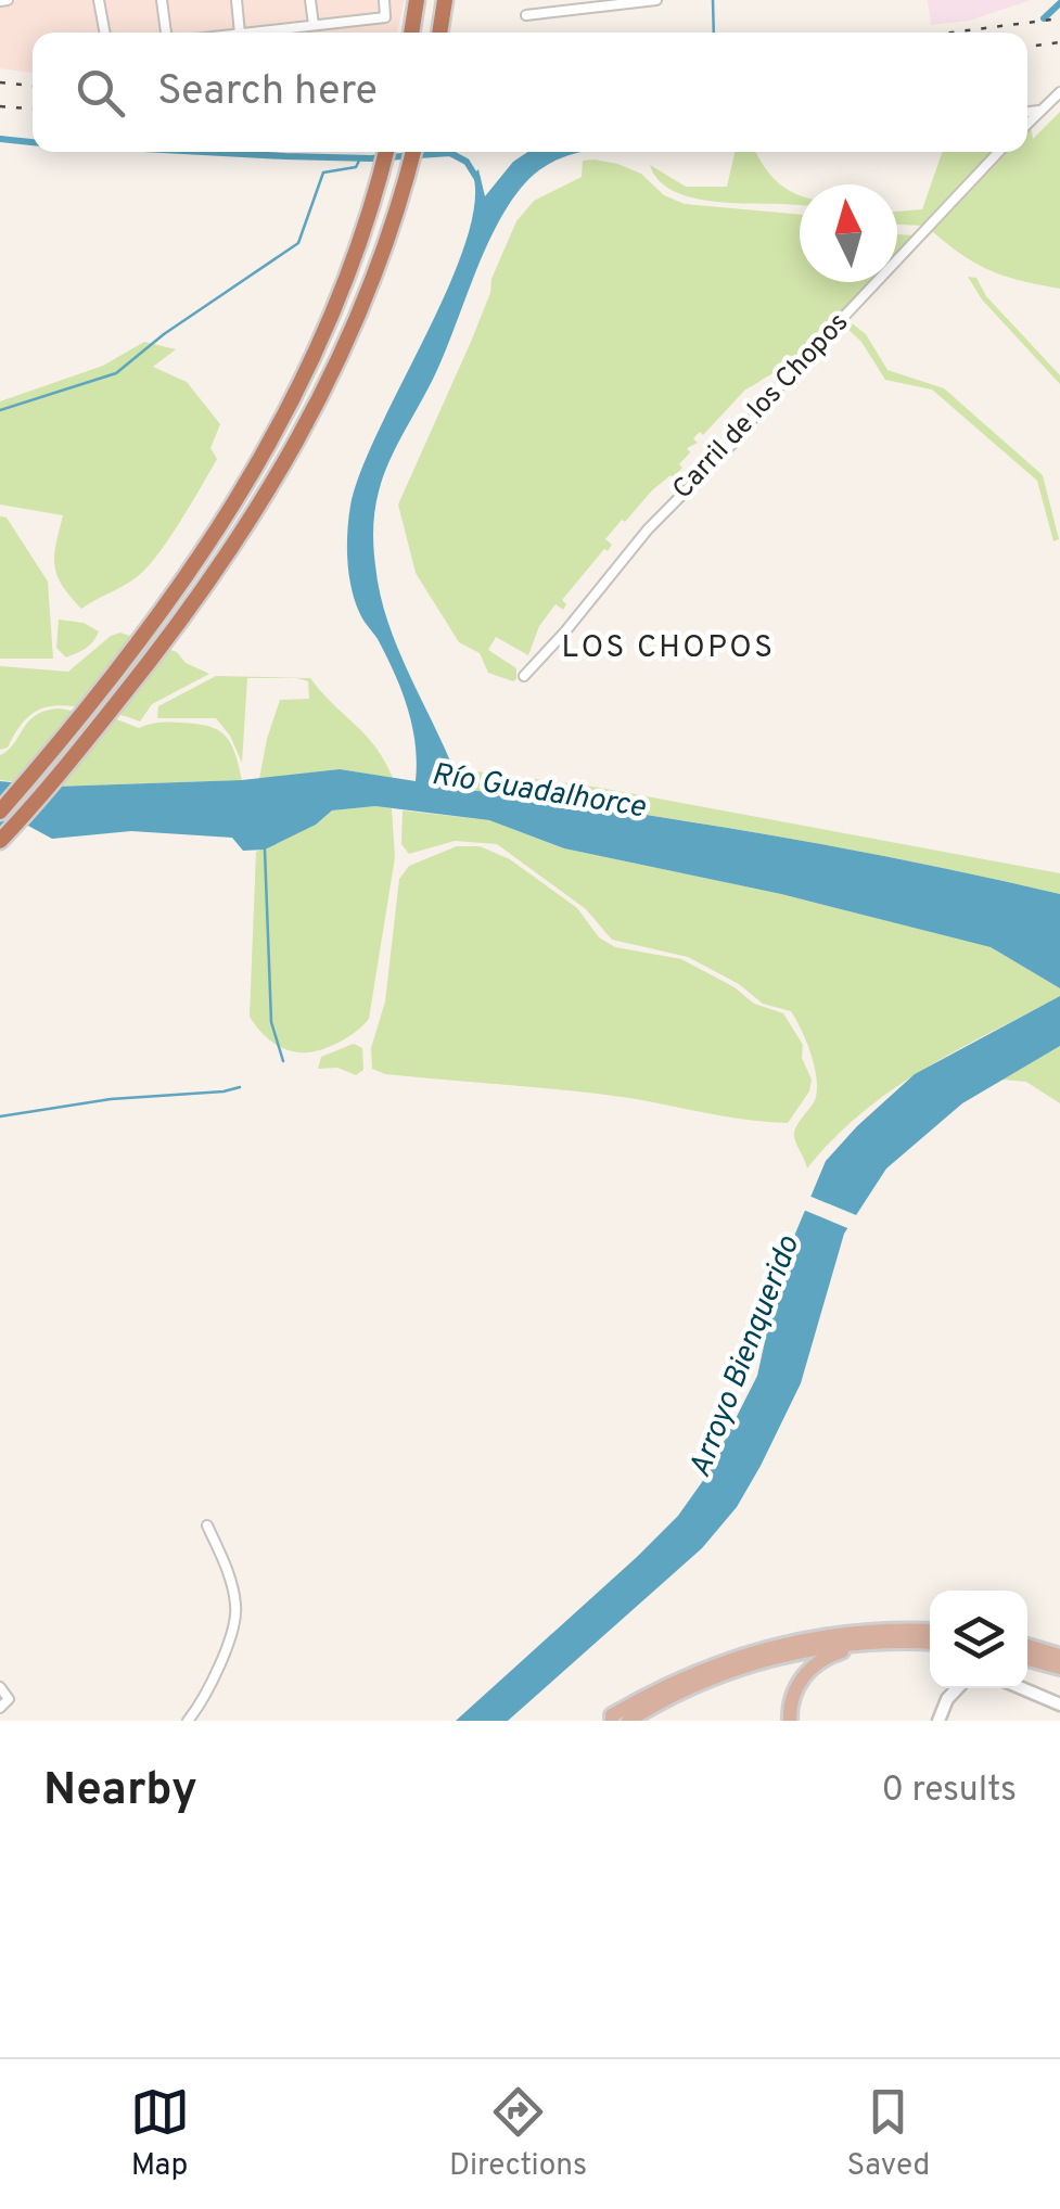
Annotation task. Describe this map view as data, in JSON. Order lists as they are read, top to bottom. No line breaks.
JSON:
{"streets":{"street":["Carril de los Chopos"]},"districts":["LOS CHOPOS"],"water":["Río Guadalhorce","Arroyo Bienquerido"],"north":"top","page":{"search":"Search here","heading":["Nearby","0 results"],"nav":["Map","Directions","Saved"]}}
